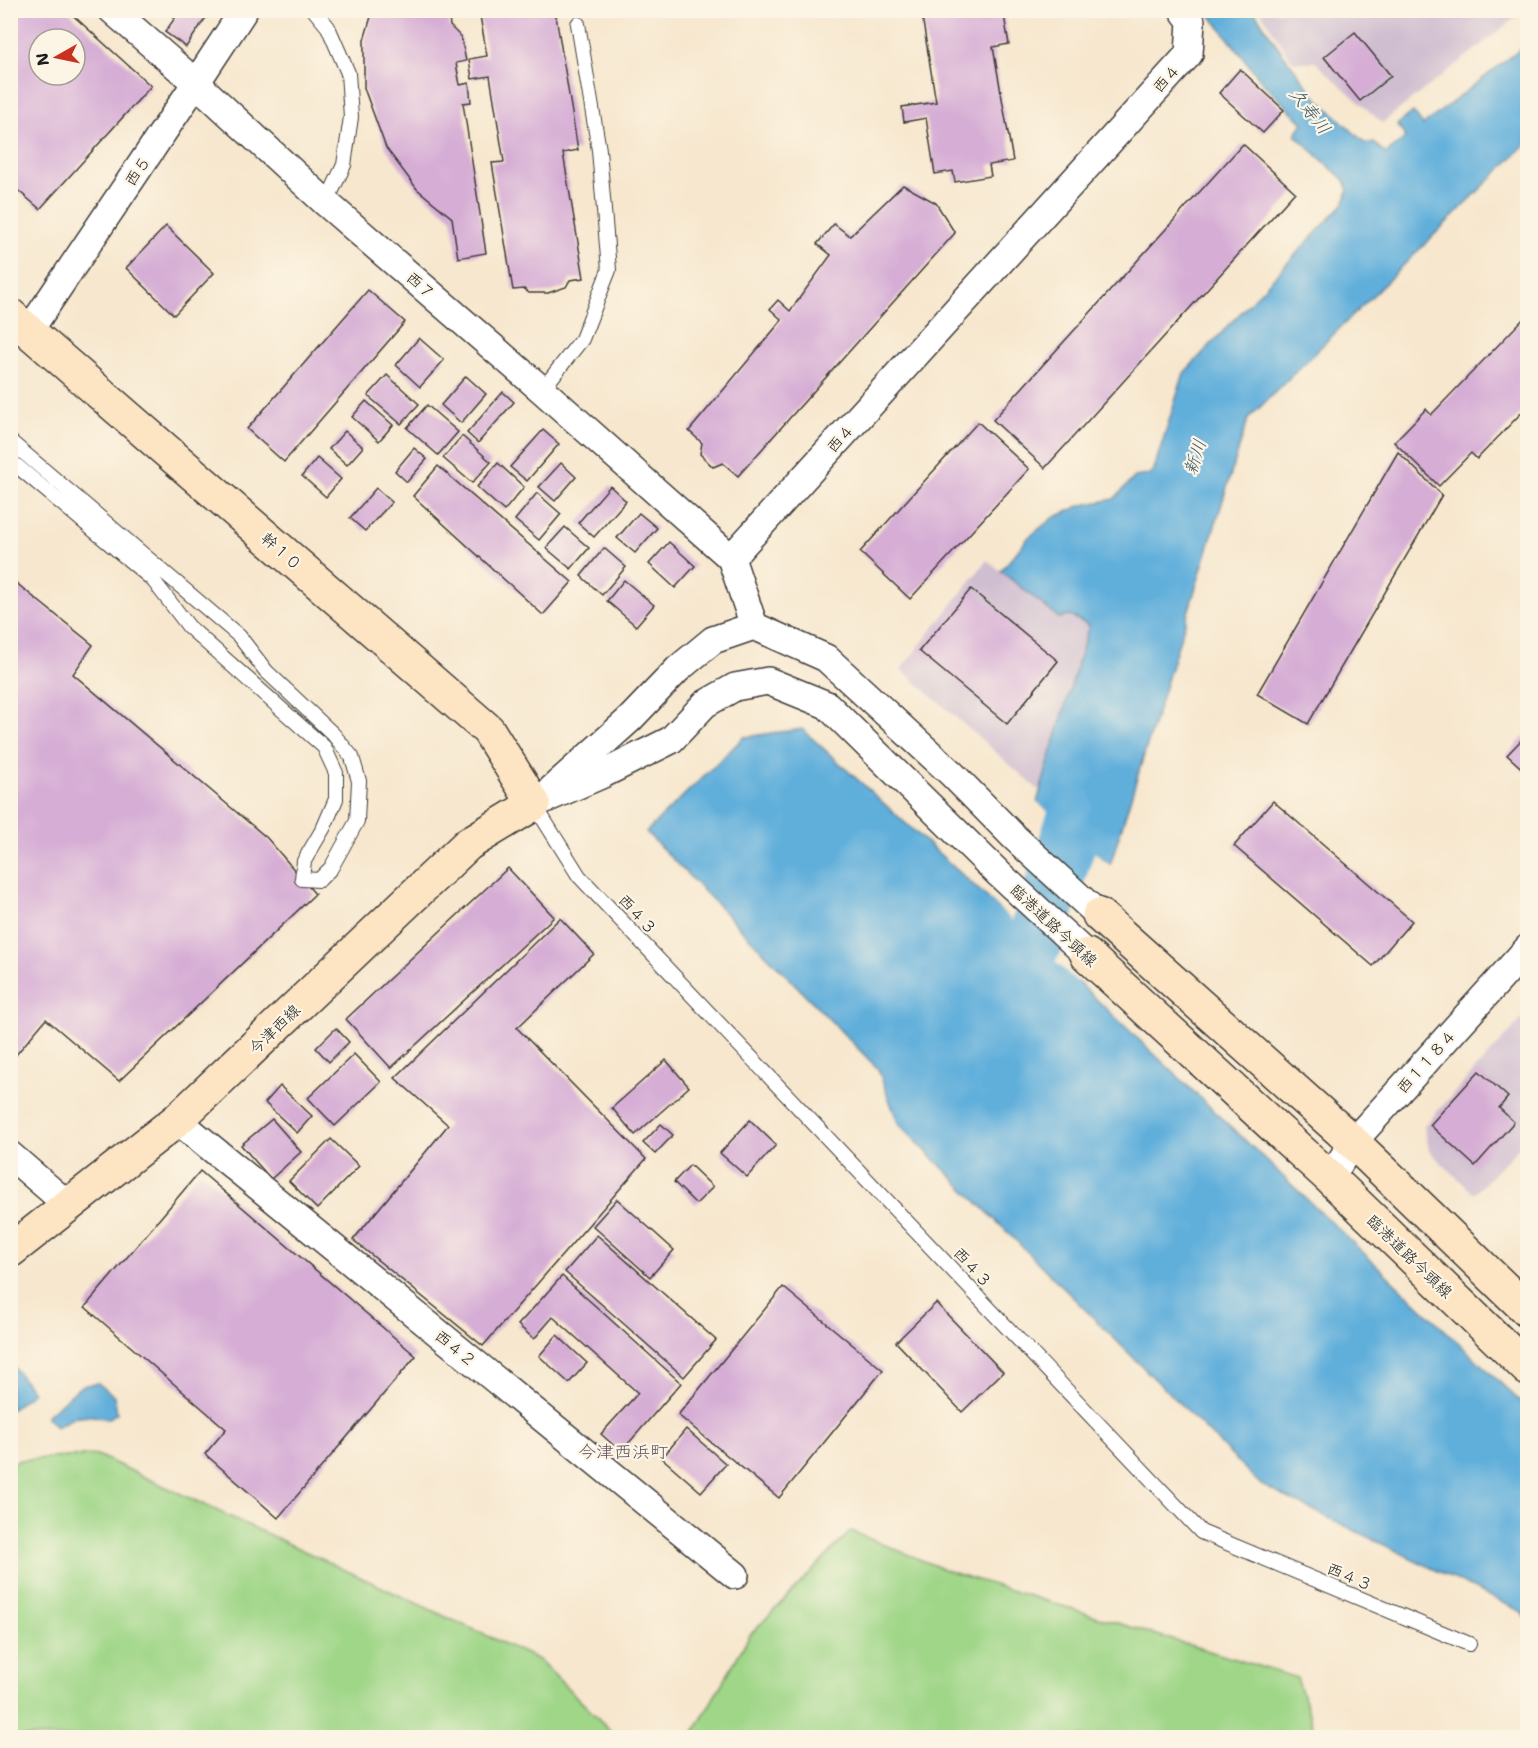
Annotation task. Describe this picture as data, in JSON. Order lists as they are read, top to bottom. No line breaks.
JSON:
{"streets":{"street":["西４","西５","西７","幹１０","臨港道路今頭線","今津西線","西１１８４","西４２"],"lane":["西４３"]},"crossings":[["西４","西７"],["西５","西７"],["西５","幹１０"],["幹１０","西４３"],["幹１０","臨港道路今頭線"],["幹１０","今津西線"],["西４３","臨港道路今頭線"],["西４３","今津西線"],["臨港道路今頭線","今津西線"],["臨港道路今頭線","西１１８４"],["今津西線","西４２"]],"districts":["今津西浜町"],"water":["久寿川","新川"],"north":"left"}
